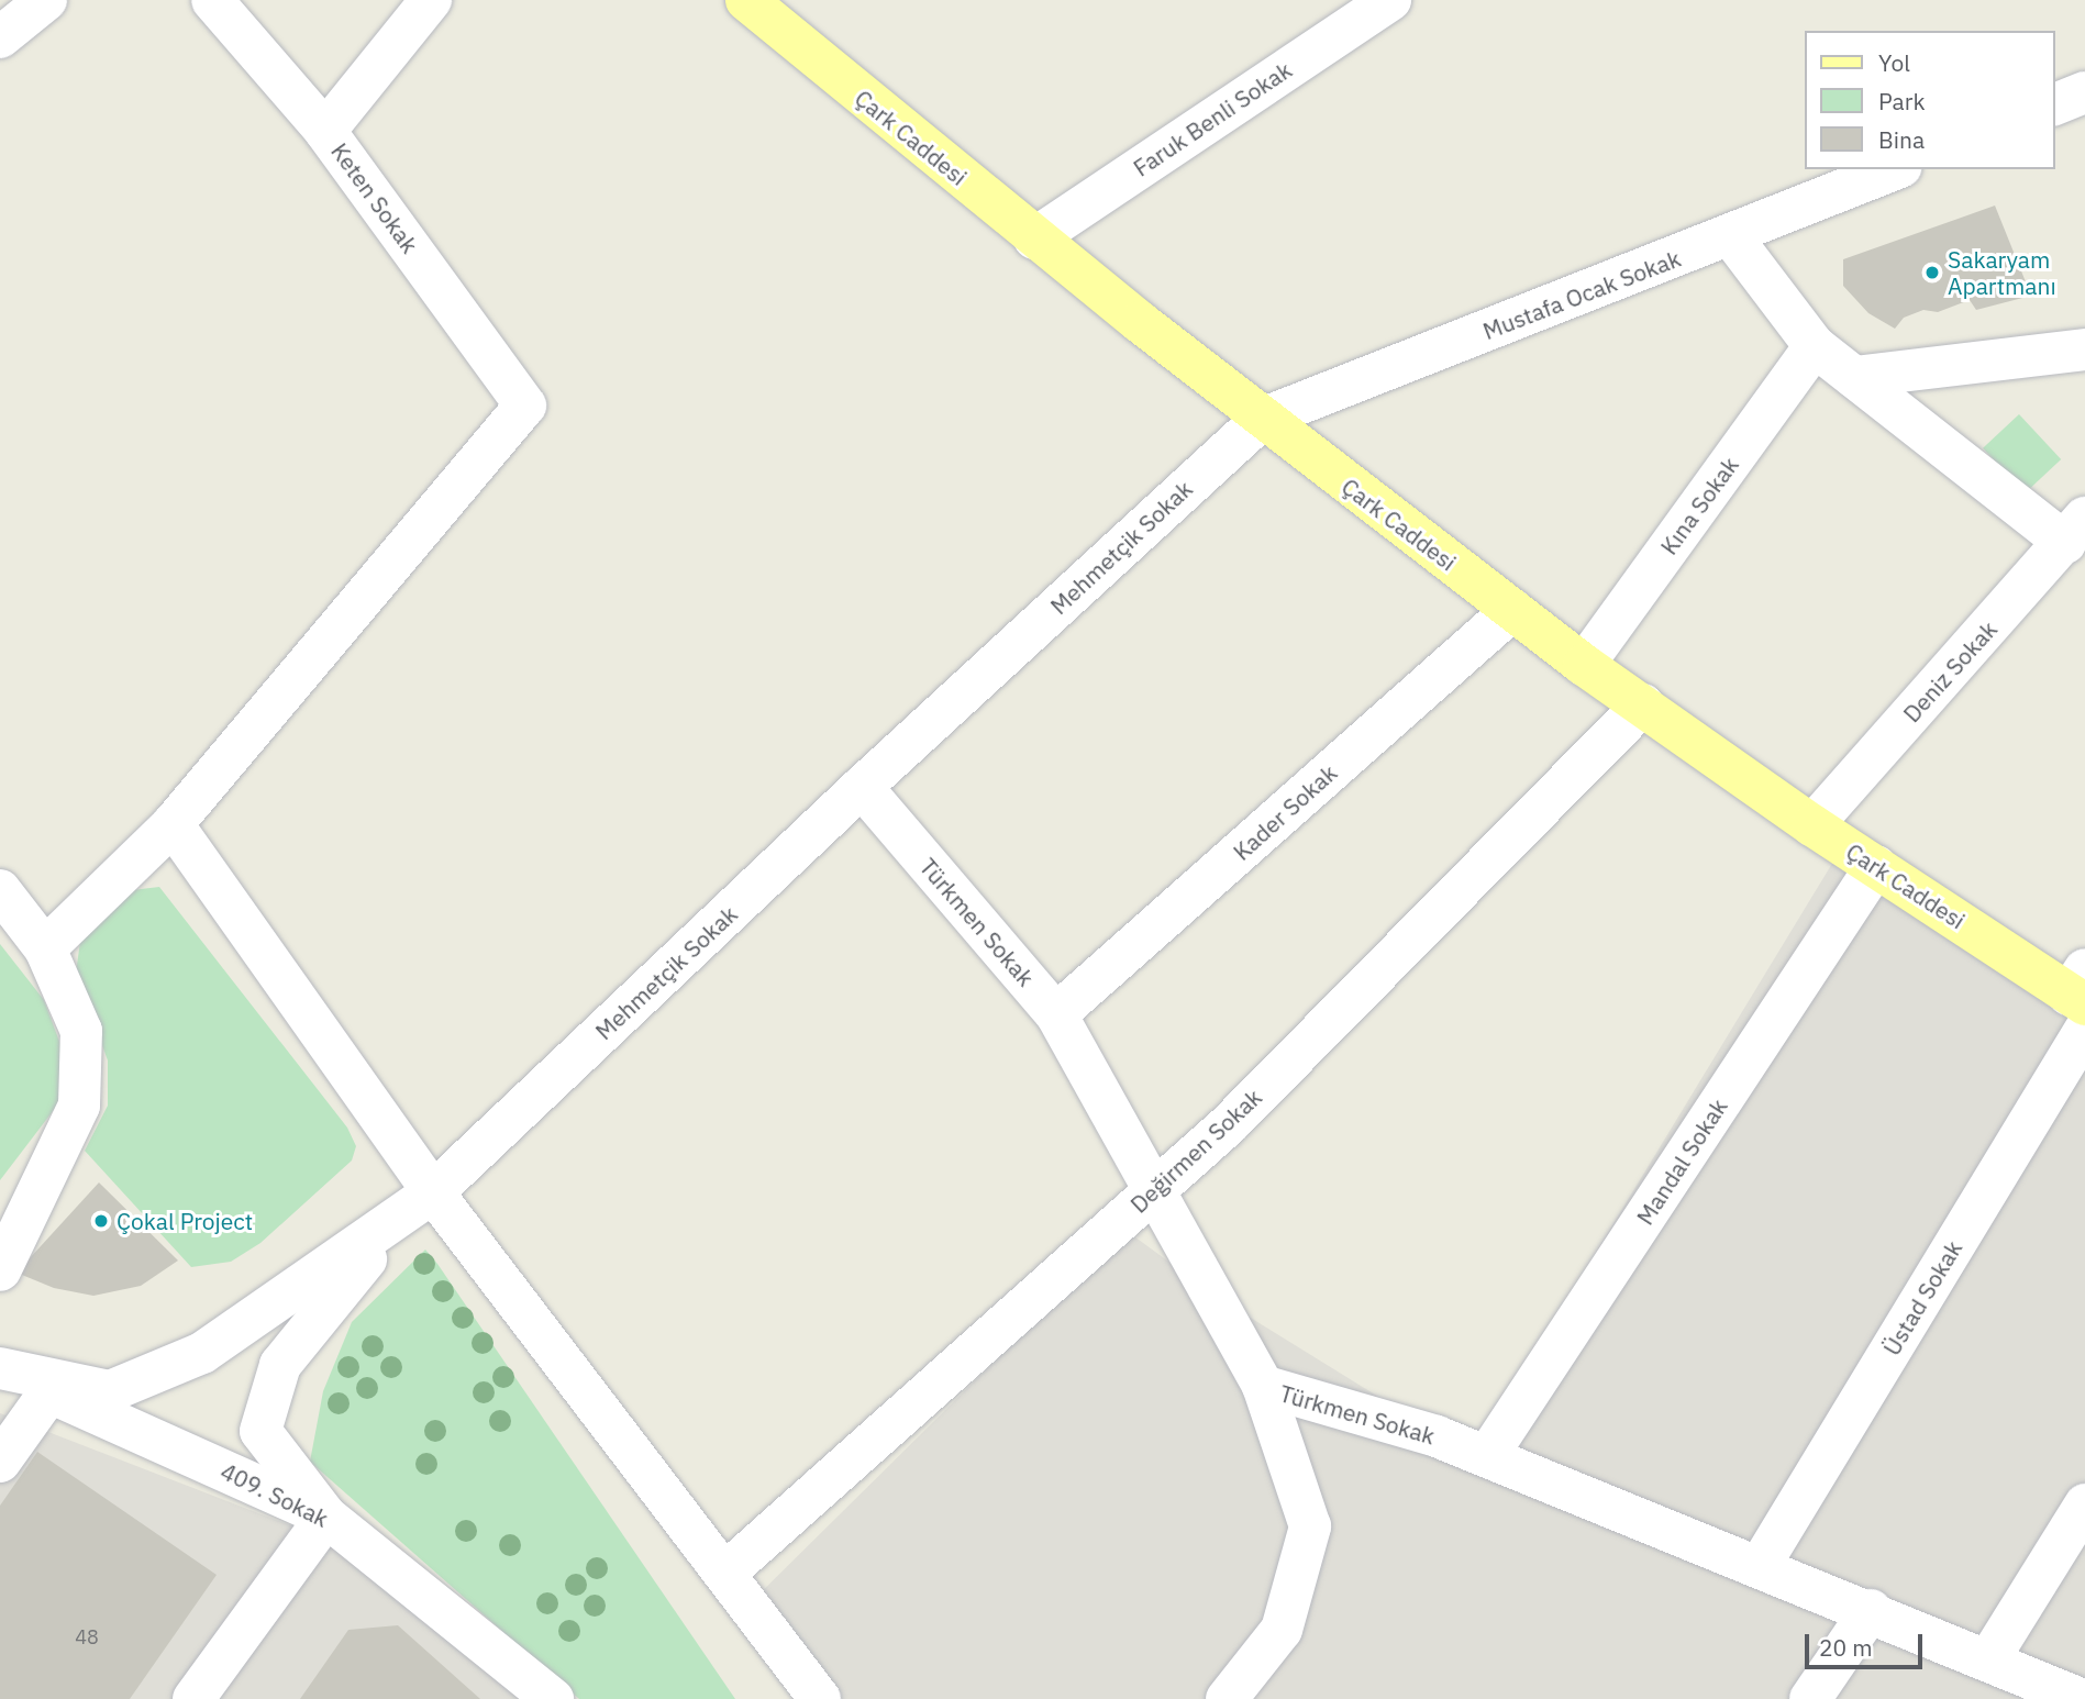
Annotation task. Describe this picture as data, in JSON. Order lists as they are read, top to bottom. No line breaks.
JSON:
{"streets":{"main road":["Çark Caddesi"],"street":["Faruk Benli Sokak","Keten Sokak","Mustafa Ocak Sokak","Kına Sokak","Mehmetçik Sokak","Deniz Sokak","Kader Sokak","Türkmen Sokak","Değirmen Sokak","Mandal Sokak","Üstad Sokak","409. Sokak"]},"crossings":[["Faruk Benli Sokak","Çark Caddesi"],["Çark Caddesi","Mustafa Ocak Sokak"],["Çark Caddesi","Kına Sokak"],["Çark Caddesi","Mehmetçik Sokak"],["Çark Caddesi","Deniz Sokak"],["Çark Caddesi","Kader Sokak"],["Çark Caddesi","Değirmen Sokak"],["Çark Caddesi","Mandal Sokak"],["Çark Caddesi","Üstad Sokak"],["Mustafa Ocak Sokak","Mehmetçik Sokak"],["Mehmetçik Sokak","Türkmen Sokak"],["Kader Sokak","Türkmen Sokak"],["Türkmen Sokak","Değirmen Sokak"],["Türkmen Sokak","Mandal Sokak"],["Türkmen Sokak","Üstad Sokak"]],"places":["Sakaryam Apartmanı","Çokal Project"],"house_numbers":["48"],"legend":["Yol","Park","Bina"],"scale_bar":"20 m"}
